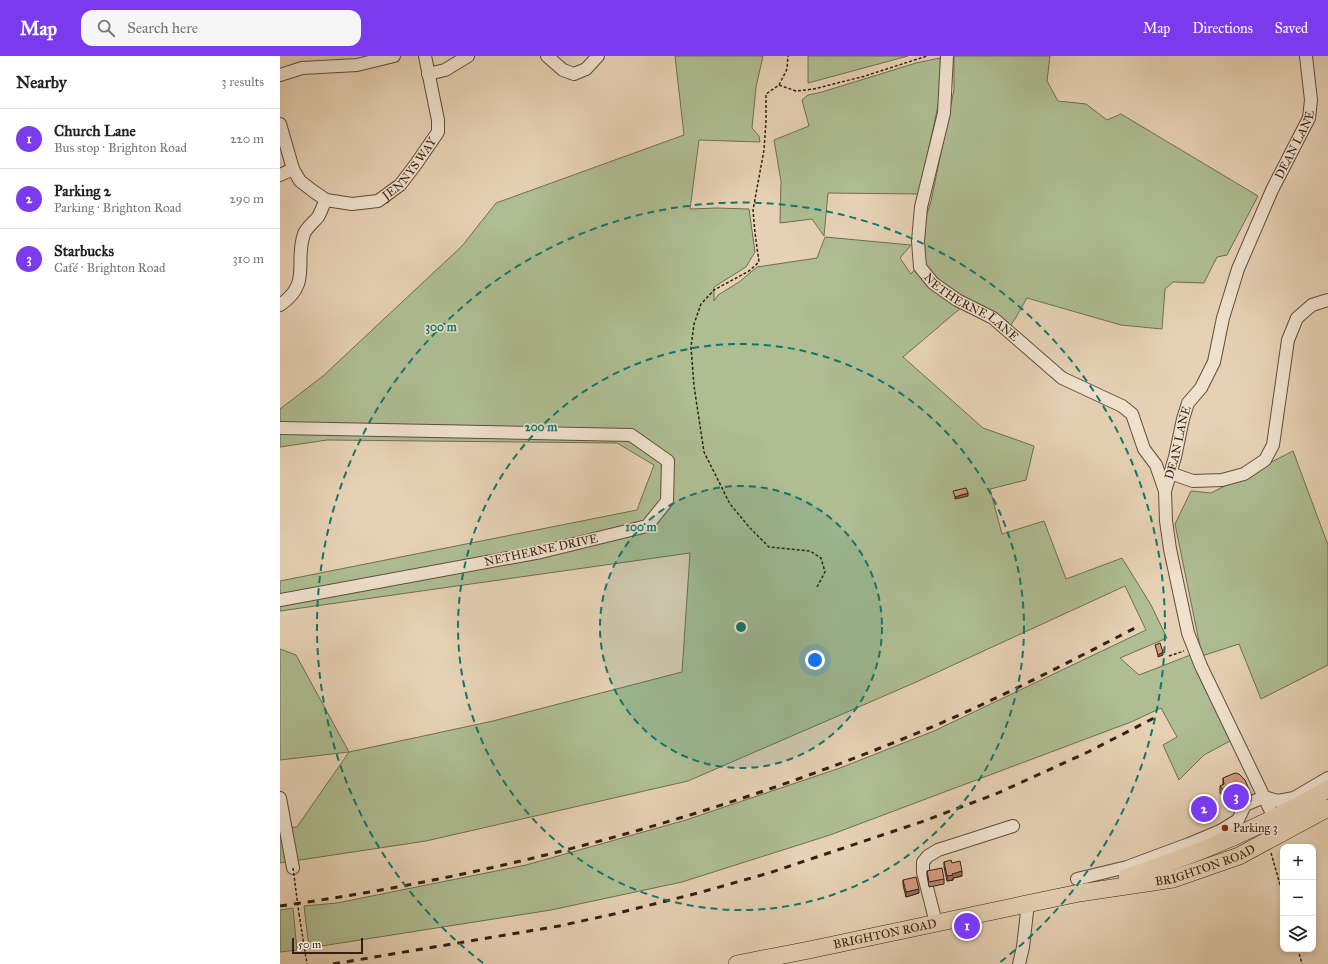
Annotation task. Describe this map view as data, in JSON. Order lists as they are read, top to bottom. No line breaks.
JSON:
{"streets":{"highway":["BRIGHTON ROAD"],"street":["DEAN LANE","JENNYS WAY","NETHERNE LANE","NETHERNE DRIVE"]},"crossings":[["DEAN LANE","NETHERNE LANE"],["DEAN LANE","BRIGHTON ROAD"]],"places":["Parking 3"],"scale_bar":"50 m","page":{"header":"Map","search":"Search here","nav":["Map","Directions","Saved"],"heading":["Nearby","3 results"],"list":[{"mark":"1","name":"Church Lane","note":"Bus stop · Brighton Road","value":"220 m"},{"mark":"2","name":"Parking 2","note":"Parking · Brighton Road","value":"290 m"},{"mark":"3","name":"Starbucks","note":"Café · Brighton Road","value":"310 m"}],"pins":["3","2","1"],"map_buttons":["+","−"],"scale":"50 m"},"rings":["300 m","200 m","100 m"]}
